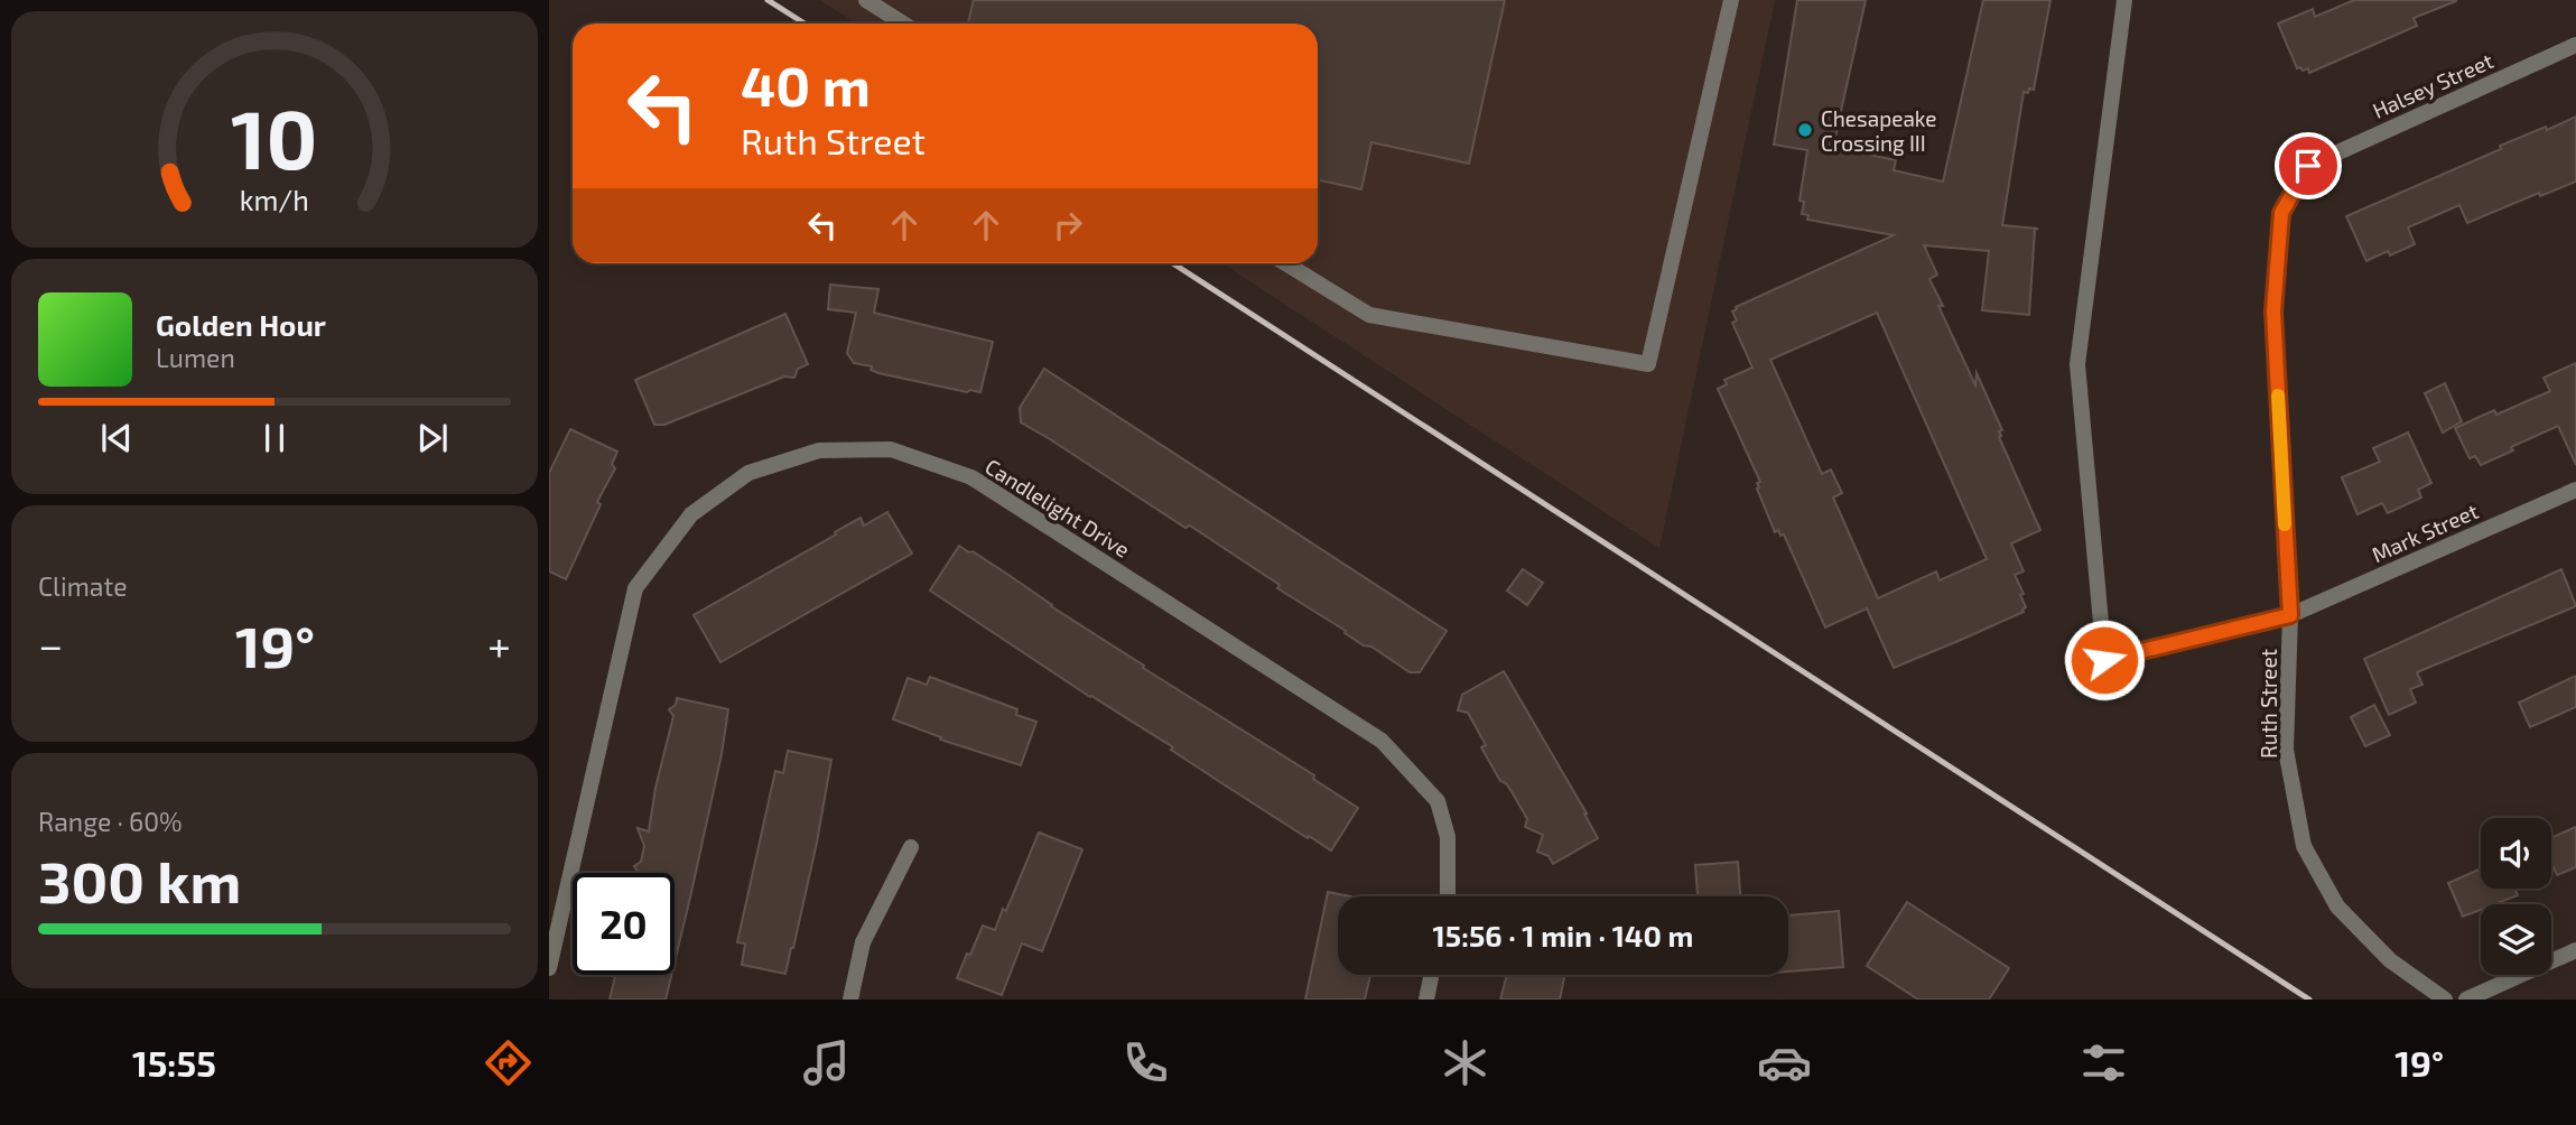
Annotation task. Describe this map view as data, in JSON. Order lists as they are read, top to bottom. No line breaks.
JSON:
{"streets":{"street":["Halsey Street","Candlelight Drive","Mark Street","Ruth Street"]},"crossings":[["Halsey Street","Ruth Street"],["Mark Street","Ruth Street"]],"places":["Chesapeake Crossing III"],"page":{"turn":["40 m","Ruth Street"],"song":["Golden Hour","Lumen"],"tile":["Climate",["Range · 60%","300 km"]],"heat":["−","19°","+"],"limit":"20","trip":"15:56 · 1 min · 140 m","tabs":["15:55","19°"],"gauge":["10","km/h"]}}
